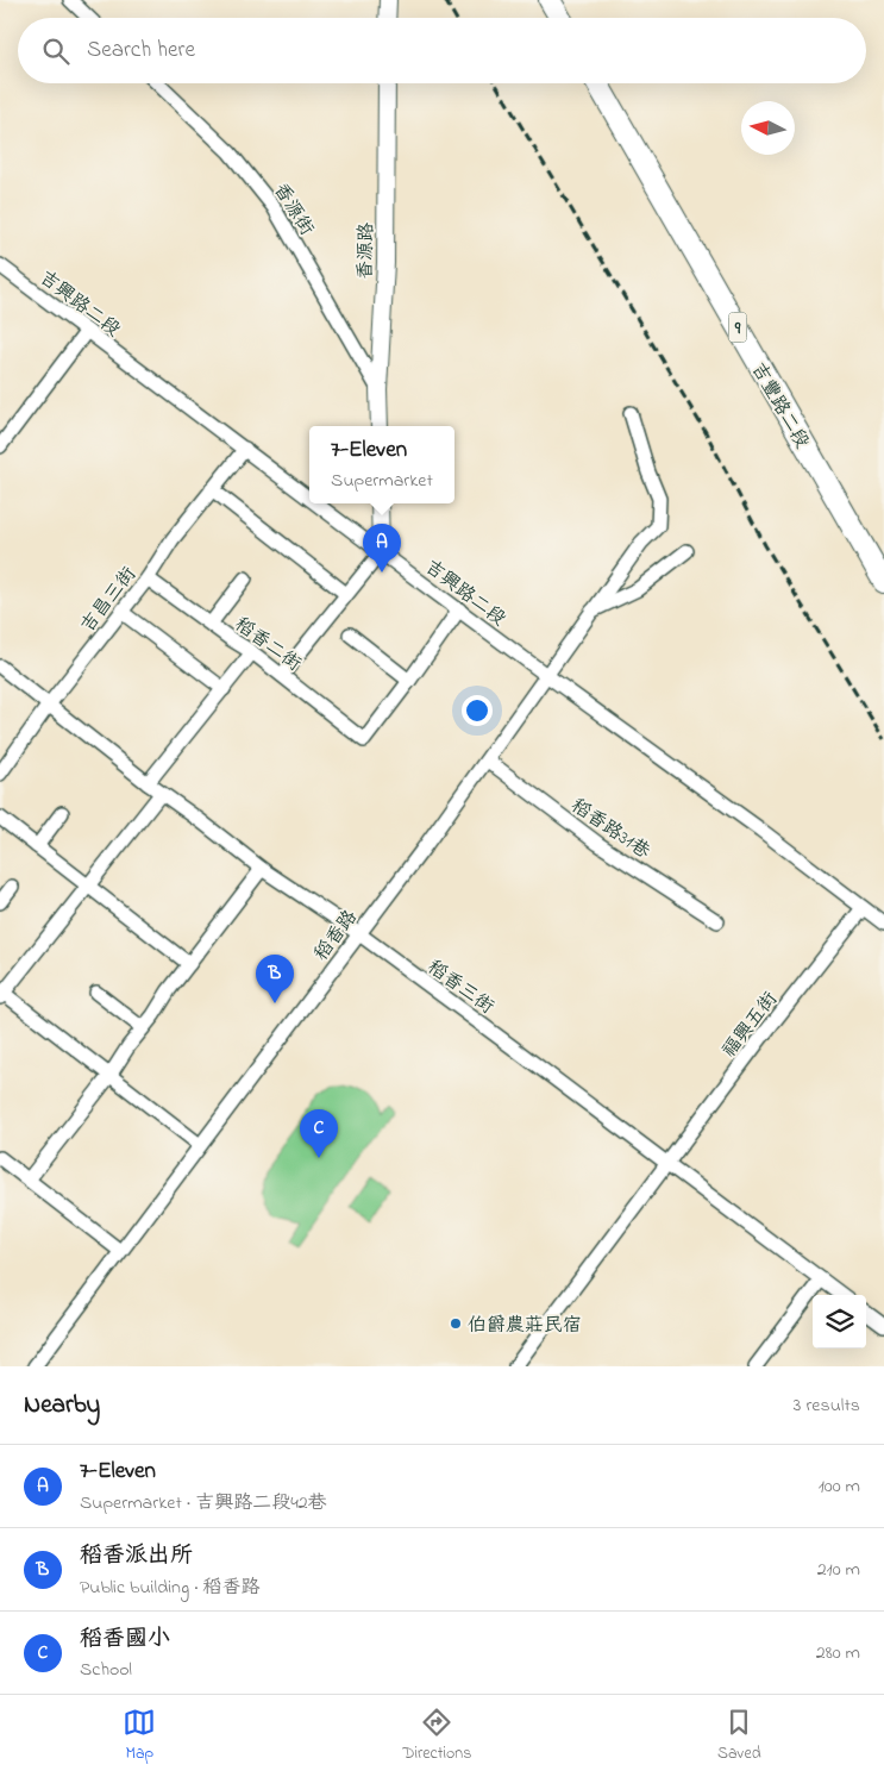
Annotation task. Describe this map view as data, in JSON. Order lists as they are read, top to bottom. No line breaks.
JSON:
{"streets":{"main road":["9","吉豐路二段"],"street":["香源街","香源路","吉興路二段","吉昌三街","稻香二街","稻香路31巷","稻香路","稻香三街","福興五街"]},"crossings":[["香源街","香源路"],["吉興路二段","吉昌三街"],["吉興路二段","稻香路"],["吉興路二段","福興五街"],["吉昌三街","稻香二街"],["吉昌三街","稻香三街"],["稻香路31巷","稻香路"],["稻香路","稻香三街"],["稻香三街","福興五街"]],"places":["伯爵農莊民宿"],"north":"left","page":{"search":"Search here","popup":["7-Eleven","Supermarket"],"pins":["A","B","C"],"heading":["Nearby","3 results"],"list":[{"mark":"A","name":"7-Eleven","note":"Supermarket · 吉興路二段42巷","value":"100 m"},{"mark":"B","name":"稻香派出所","note":"Public building · 稻香路","value":"210 m"},{"mark":"C","name":"稻香國小","note":"School","value":"280 m"}],"nav":["Map","Directions","Saved"]}}
